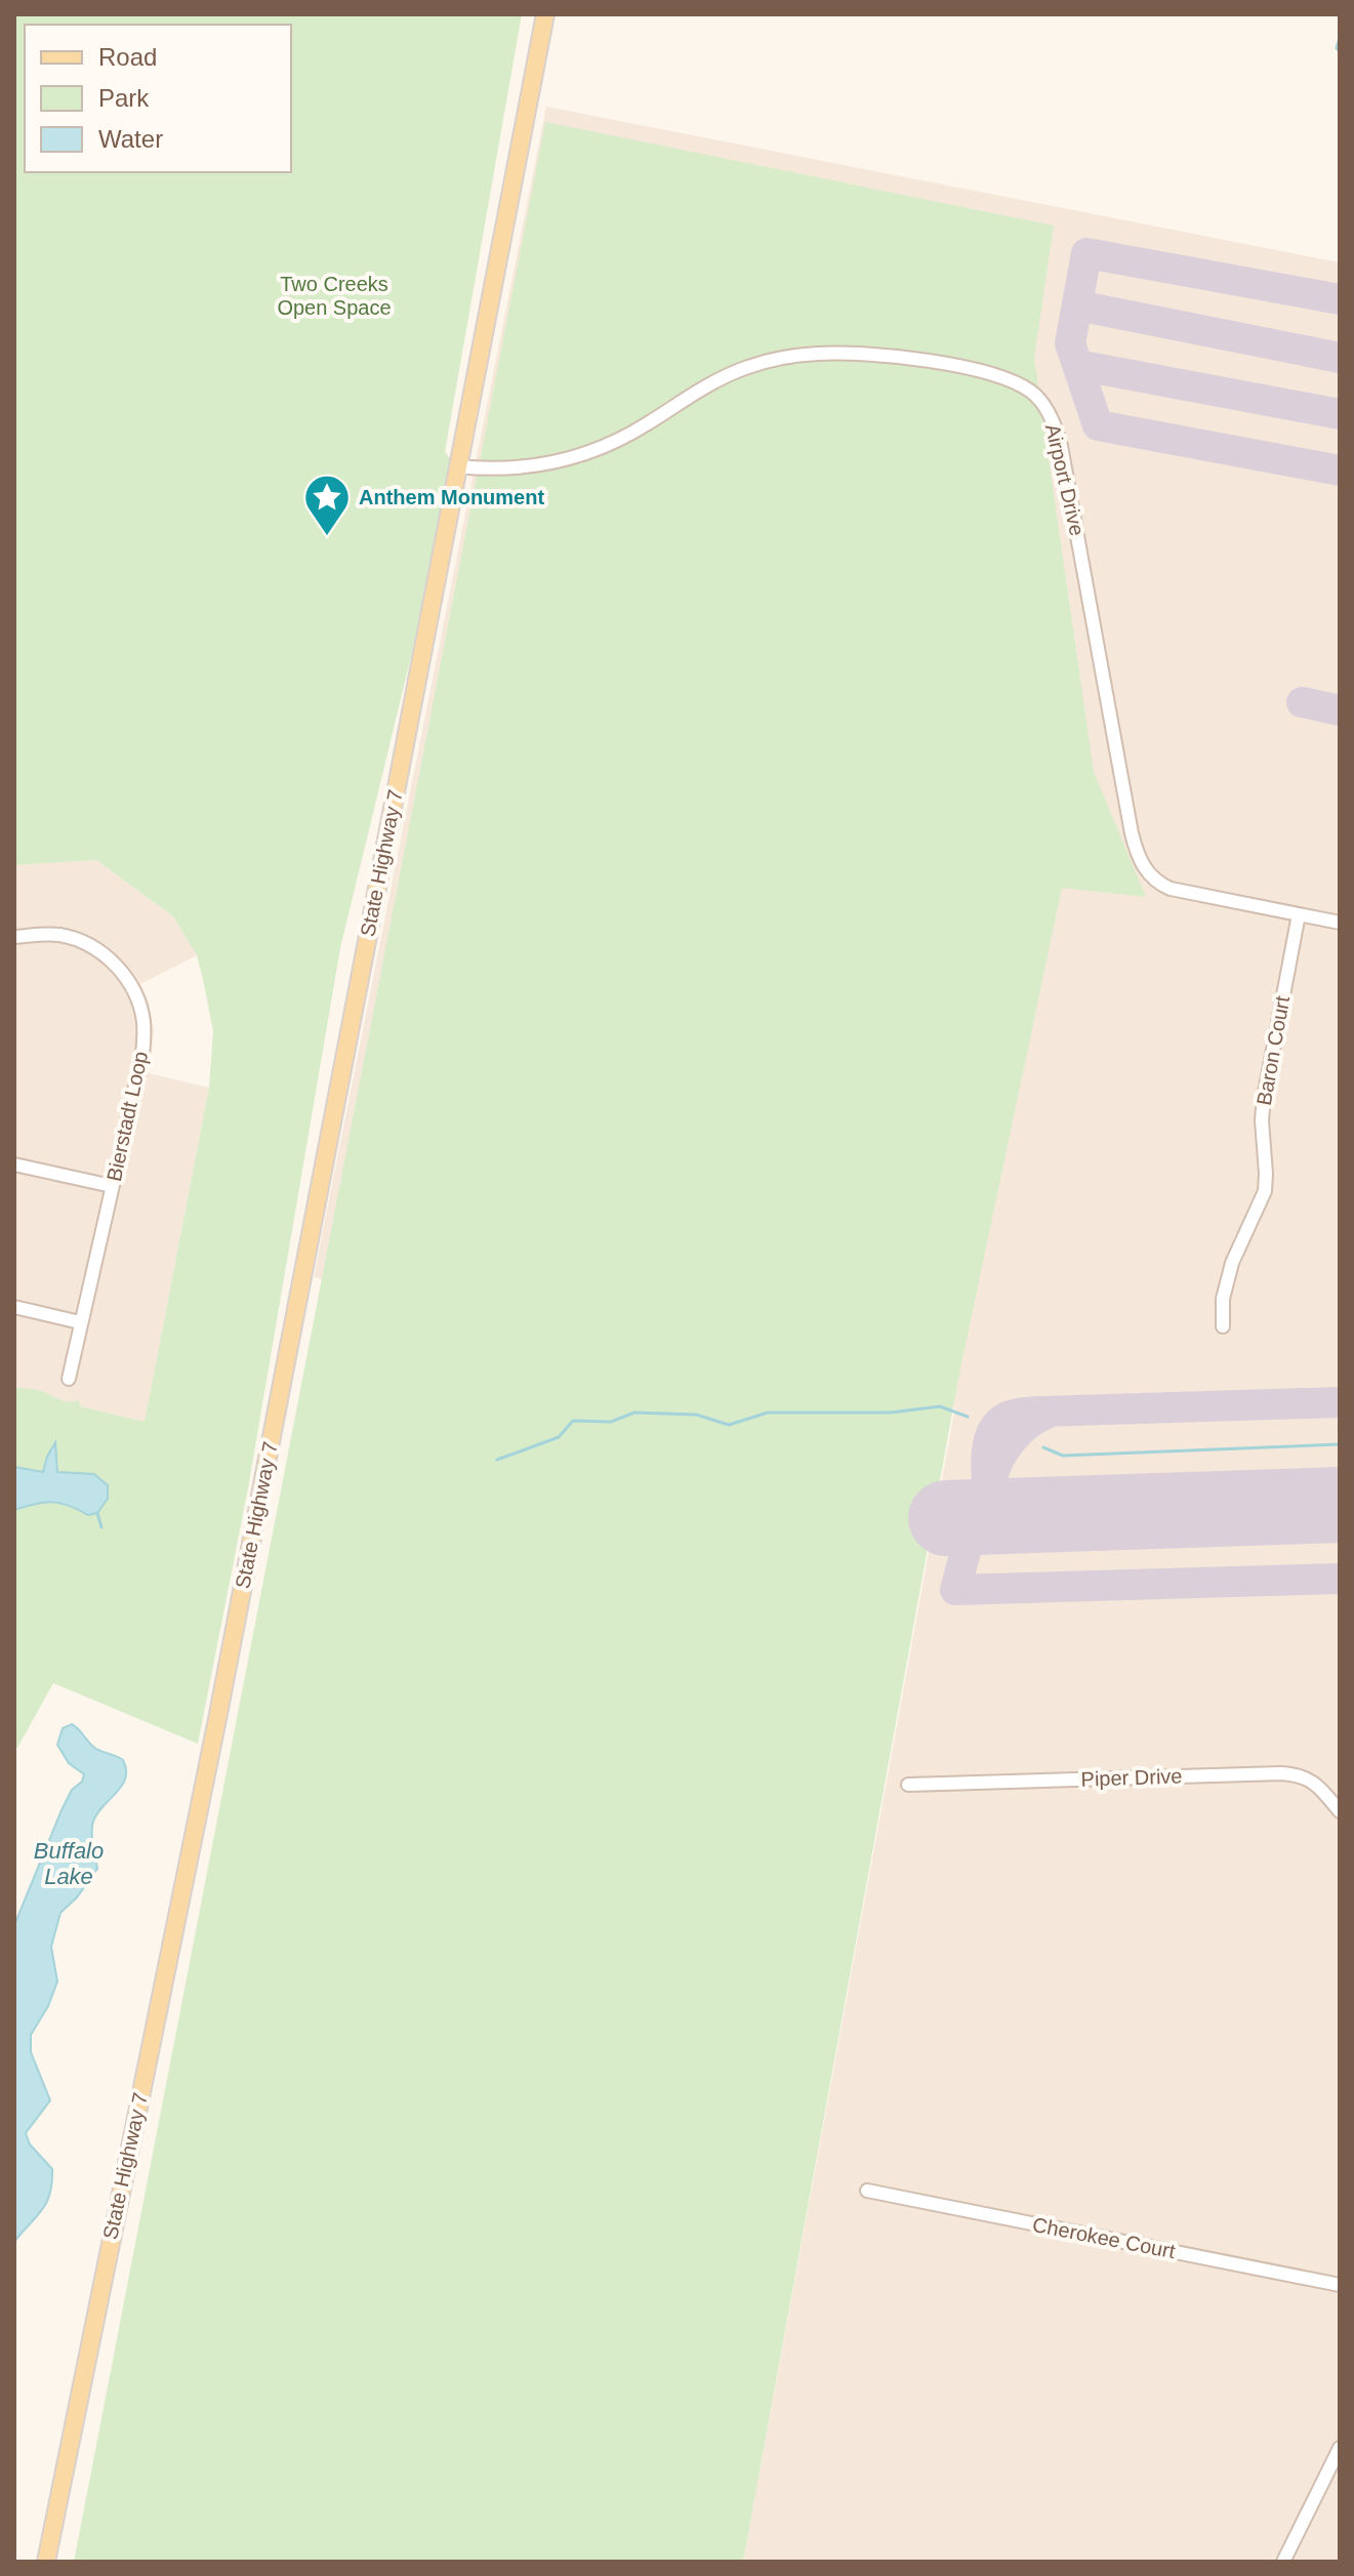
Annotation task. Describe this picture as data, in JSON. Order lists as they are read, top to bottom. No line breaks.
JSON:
{"streets":{"main road":["State Highway 7"],"street":["Airport Drive","Baron Court","Bierstadt Loop","Piper Drive","Cherokee Court"]},"crossings":[["Airport Drive","State Highway 7"],["Airport Drive","Baron Court"]],"water":["Buffalo Lake"],"parks":["Two Creeks Open Space"],"places":{"place":["Anthem Monument"]},"legend":["Road","Park","Water"]}
